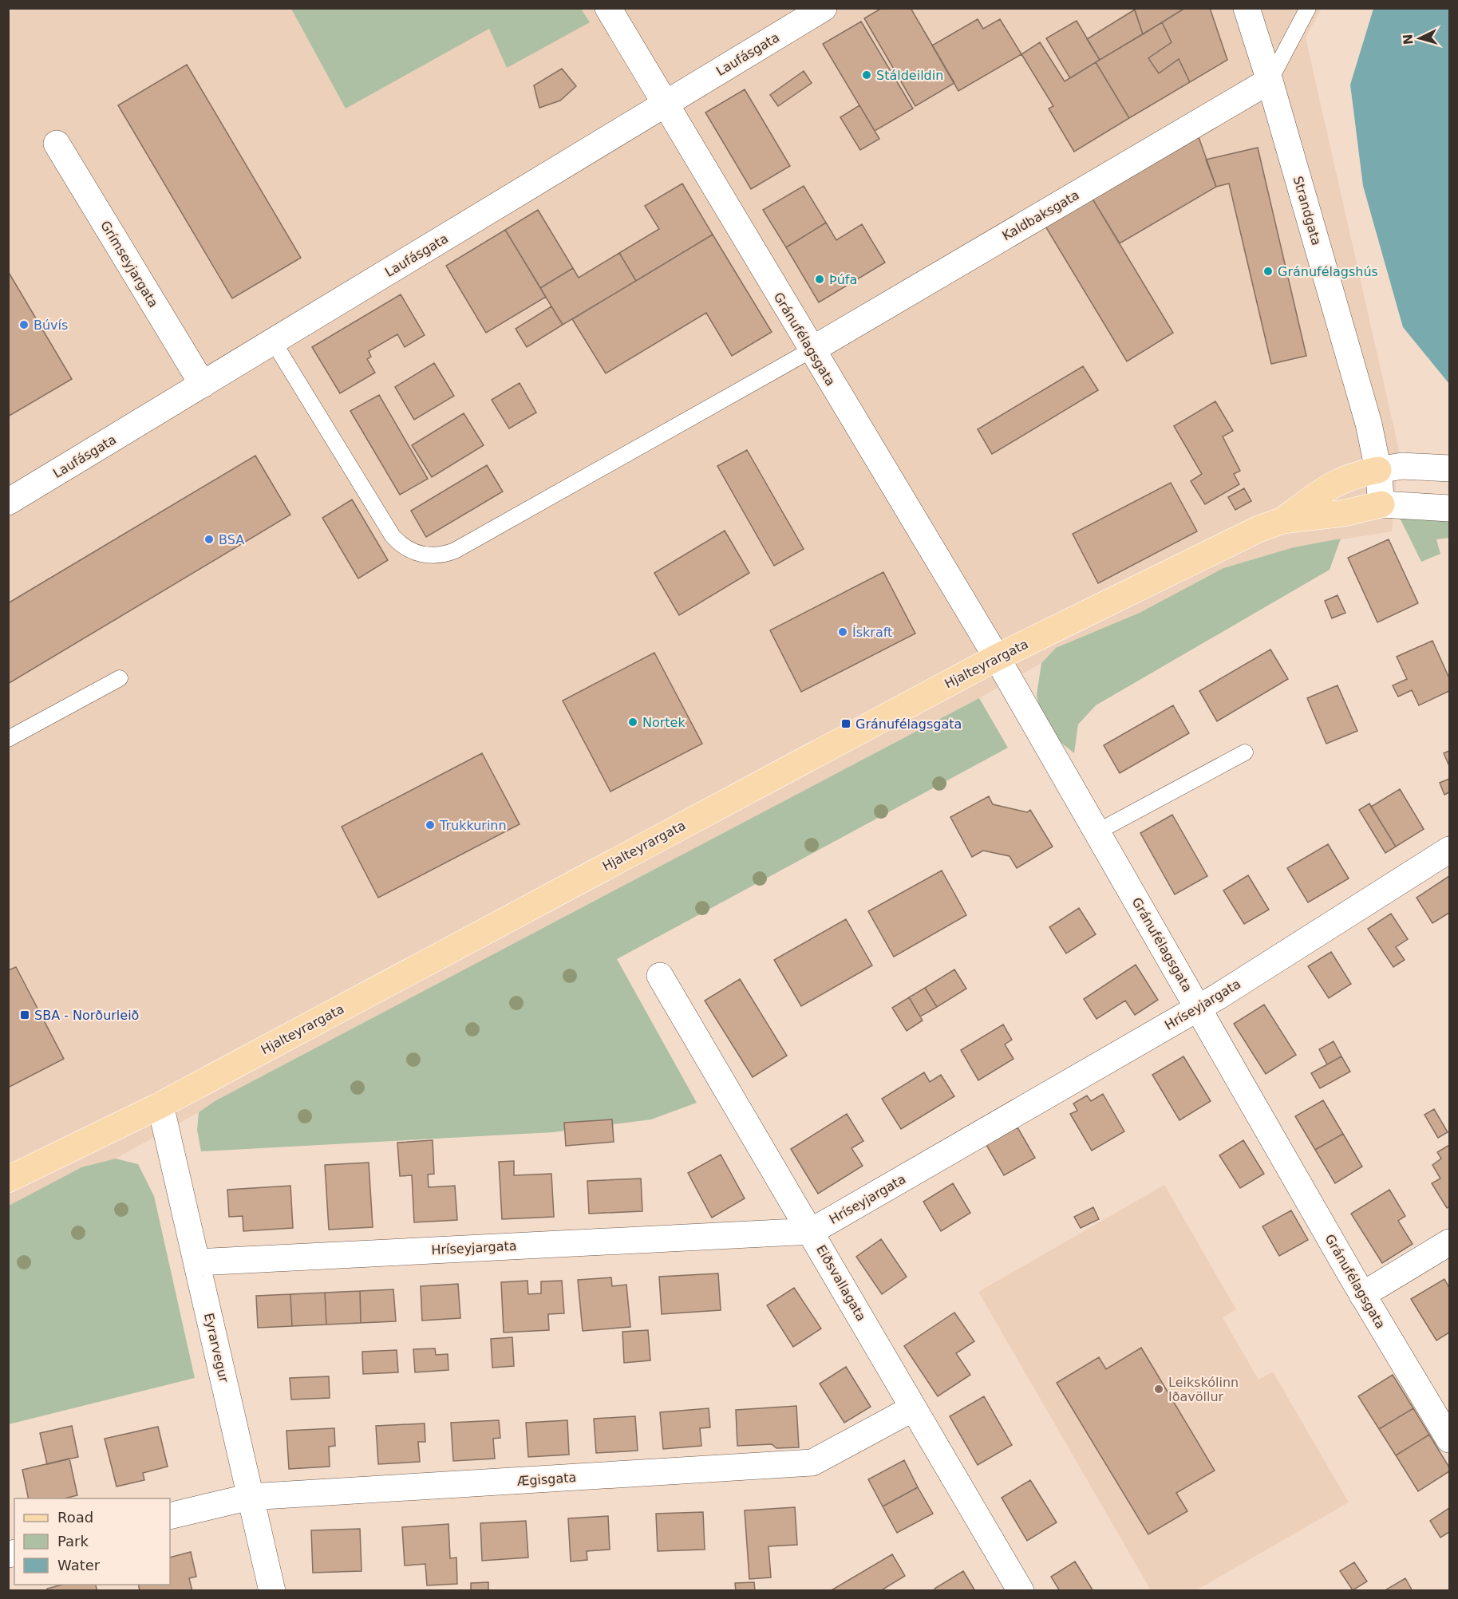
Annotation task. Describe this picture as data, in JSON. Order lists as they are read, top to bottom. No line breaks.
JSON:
{"streets":{"main road":["Hjalteyrargata"],"street":["Laufásgata","Strandgata","Kaldbaksgata","Grímseyjargata","Gránufélagsgata","Hríseyjargata","Eiðsvallagata","Eyrarvegur","Ægisgata"]},"crossings":[["Laufásgata","Grímseyjargata"],["Laufásgata","Gránufélagsgata"],["Strandgata","Kaldbaksgata"],["Strandgata","Hjalteyrargata"],["Kaldbaksgata","Gránufélagsgata"],["Gránufélagsgata","Hjalteyrargata"],["Gránufélagsgata","Hríseyjargata"],["Hjalteyrargata","Eyrarvegur"],["Hríseyjargata","Eiðsvallagata"],["Hríseyjargata","Eyrarvegur"],["Eiðsvallagata","Ægisgata"],["Eyrarvegur","Ægisgata"]],"places":{"other":["Stáldeildin","Gránufélagshús","Þúfa","Búvís","BSA","Ískraft","Nortek","Trukkurinn","Leikskólinn Iðavöllur"],"transit":["Gránufélagsgata","SBA - Norðurleið"]},"legend":["Road","Park","Water"],"north":"left"}
